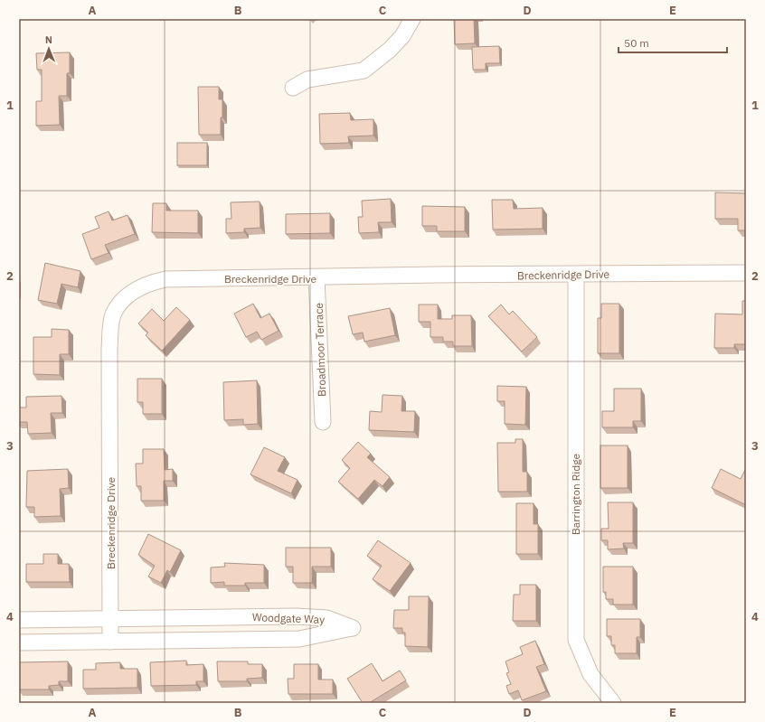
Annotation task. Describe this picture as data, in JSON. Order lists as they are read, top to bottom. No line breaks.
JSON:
{"streets":{"street":["Breckenridge Drive","Broadmoor Terrace","Barrington Ridge","Woodgate Way"]},"crossings":[["Breckenridge Drive","Broadmoor Terrace"],["Breckenridge Drive","Barrington Ridge"],["Breckenridge Drive","Woodgate Way"]],"scale_bar":"50 m","north":"top","grid":{"columns":["A","B","C","D","E"],"rows":["1","2","3","4"]}}
